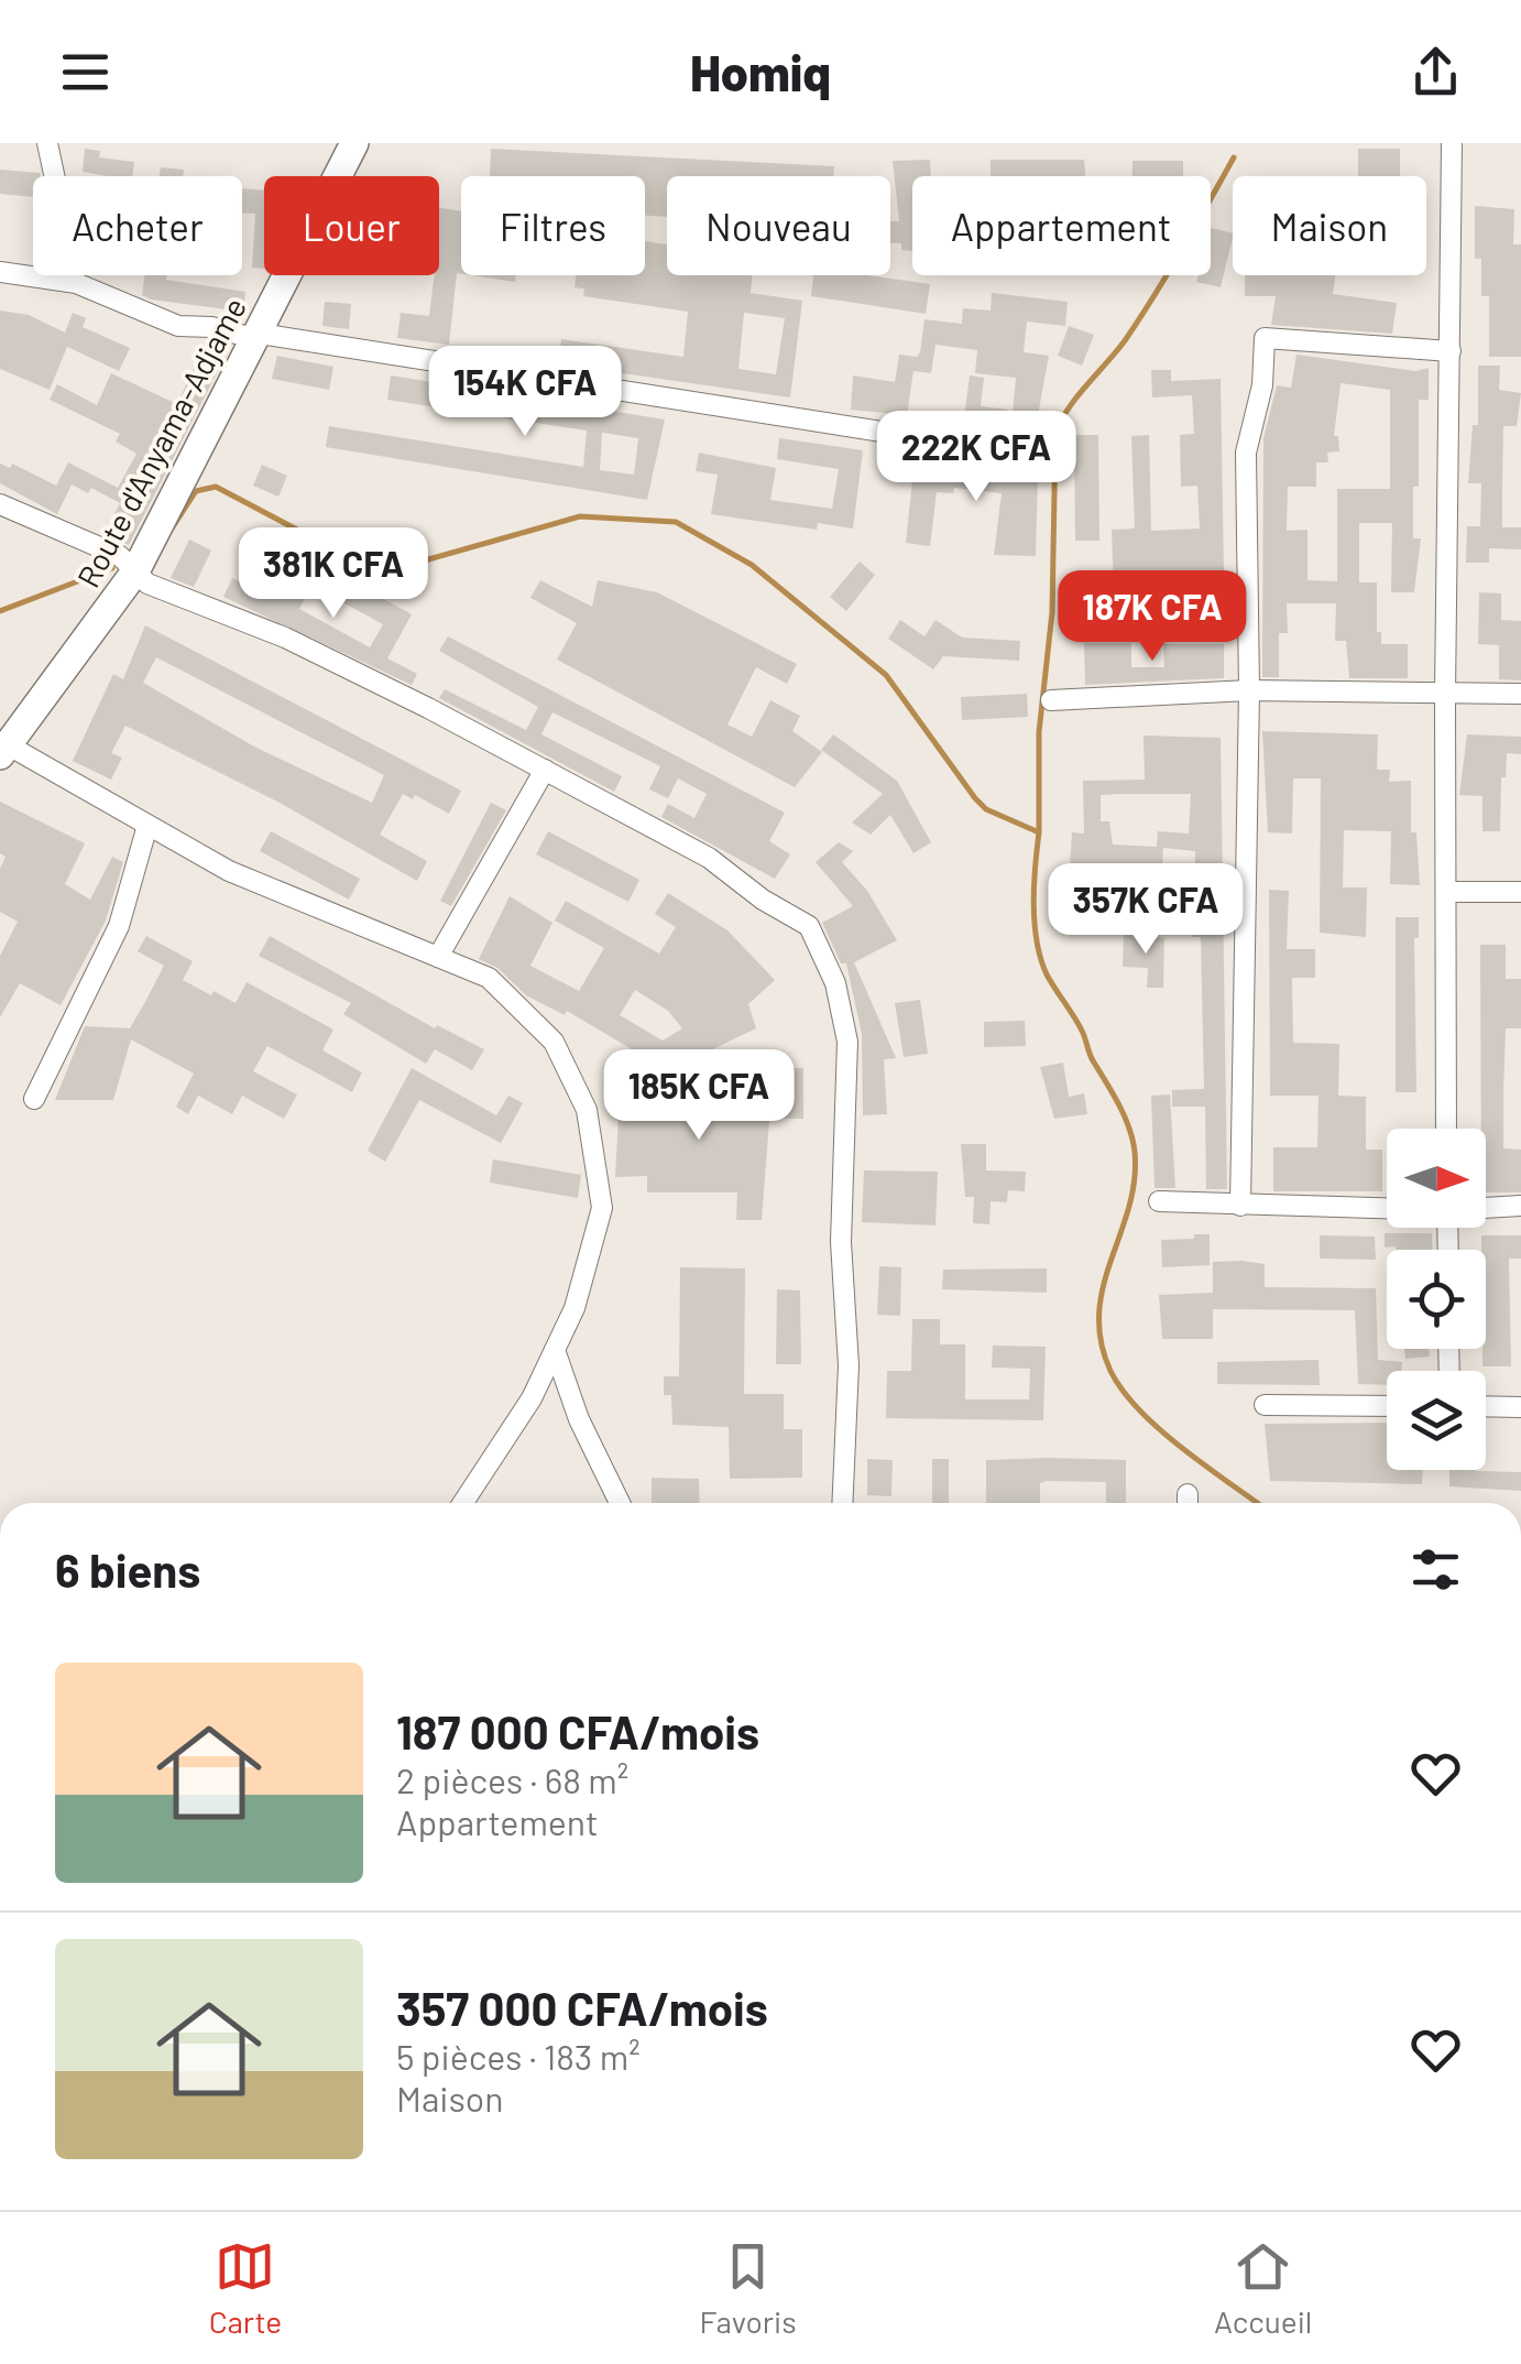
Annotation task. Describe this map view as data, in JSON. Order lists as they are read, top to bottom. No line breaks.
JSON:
{"streets":{"street":["Route d'Anyama-Adjame"]},"north":"right","page":{"header":"Homiq","chip":["Acheter","Louer","Filtres","Nouveau","Appartement","Maison"],"price":["154K CFA","222K CFA","381K CFA","187K CFA","357K CFA","185K CFA"],"heading":"6 biens","list":[{"name":"187 000 CFA/mois","note":"2 pièces · 68 m² · Appartement"},{"name":"357 000 CFA/mois","note":"5 pièces · 183 m² · Maison"}],"tabs":["Carte","Favoris","Accueil"]}}
